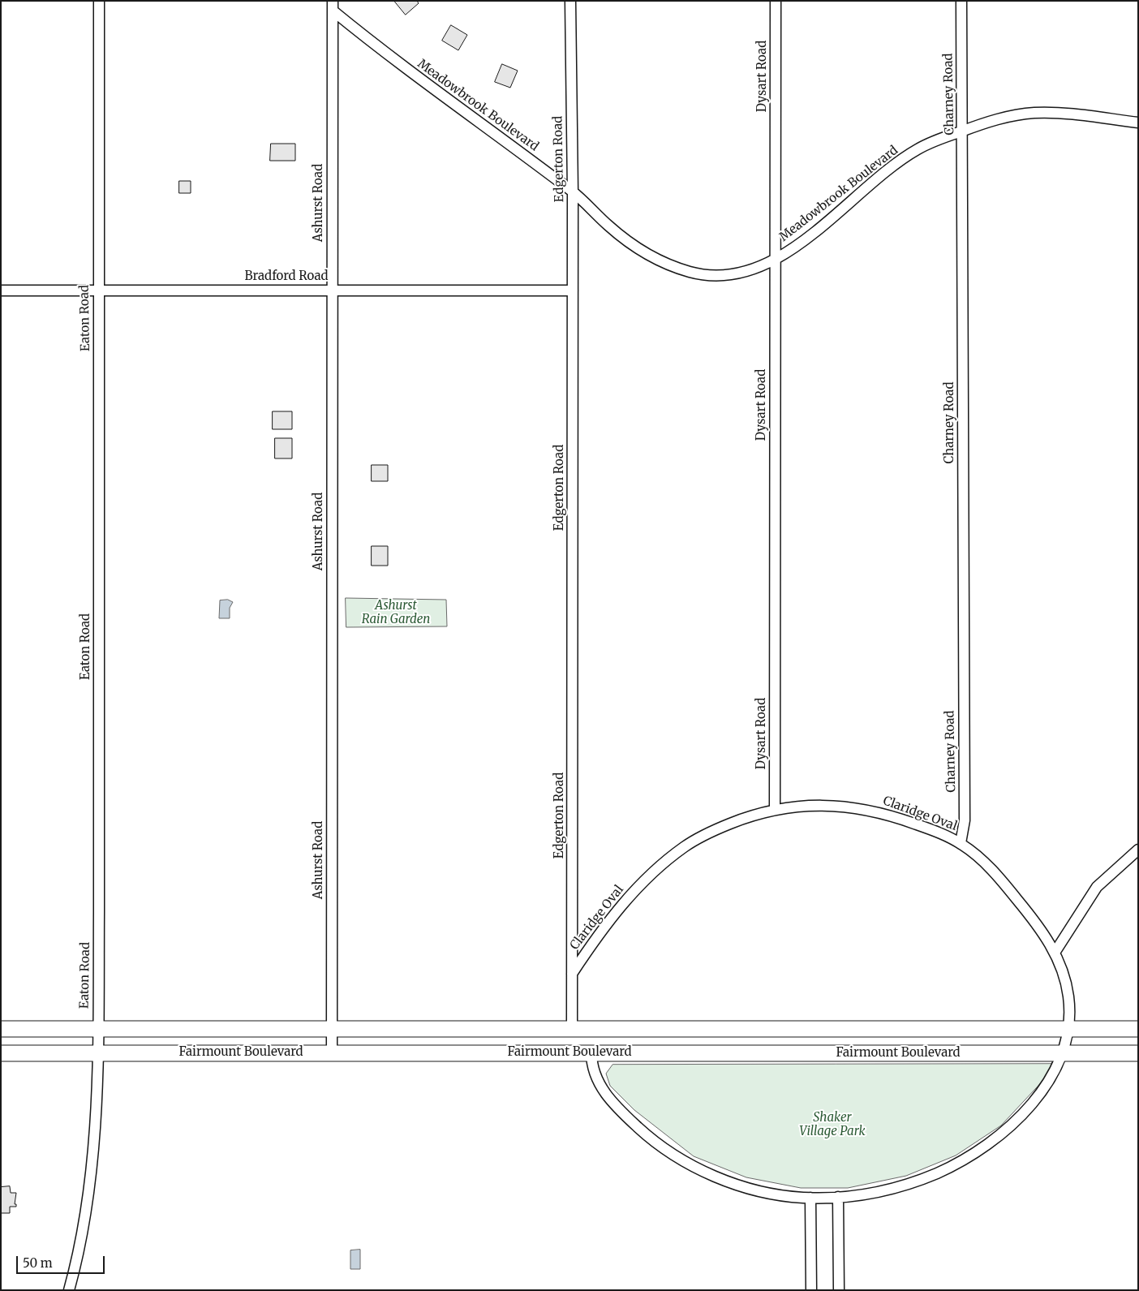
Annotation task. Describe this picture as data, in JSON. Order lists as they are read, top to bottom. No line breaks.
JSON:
{"streets":{"main road":["Fairmount Boulevard"],"street":["Dysart Road","Charney Road","Meadowbrook Boulevard","Edgerton Road","Ashurst Road","Bradford Road","Eaton Road","Claridge Oval"]},"crossings":[["Dysart Road","Meadowbrook Boulevard"],["Dysart Road","Claridge Oval"],["Charney Road","Meadowbrook Boulevard"],["Charney Road","Claridge Oval"],["Meadowbrook Boulevard","Edgerton Road"],["Meadowbrook Boulevard","Ashurst Road"],["Edgerton Road","Bradford Road"],["Edgerton Road","Claridge Oval"],["Ashurst Road","Bradford Road"],["Ashurst Road","Fairmount Boulevard"],["Bradford Road","Eaton Road"],["Eaton Road","Fairmount Boulevard"],["Claridge Oval","Fairmount Boulevard"]],"parks":["Ashurst Rain Garden","Shaker Village Park"],"scale_bar":"50 m"}
